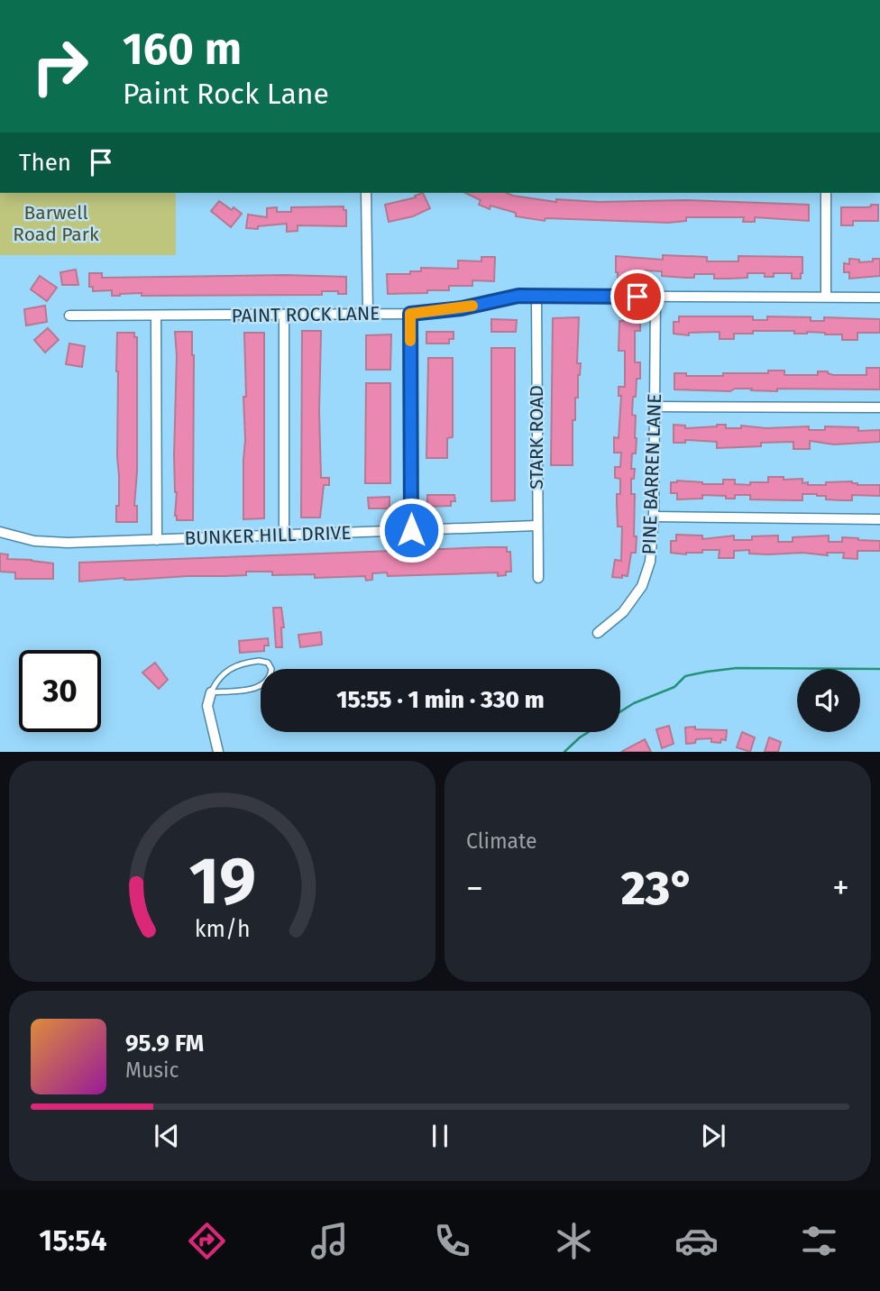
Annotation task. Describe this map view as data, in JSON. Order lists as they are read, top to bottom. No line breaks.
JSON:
{"streets":{"street":["PAINT ROCK LANE","STARK ROAD","PINE BARREN LANE","BUNKER HILL DRIVE"]},"crossings":[["PAINT ROCK LANE","STARK ROAD"],["PAINT ROCK LANE","PINE BARREN LANE"],["STARK ROAD","BUNKER HILL DRIVE"]],"parks":["Barwell Road Park"],"page":{"turn":["160 m","Paint Rock Lane"],"then":"Then","limit":"30","trip":"15:55 · 1 min · 330 m","tile":"Climate","heat":["−","23°","+"],"song":["95.9 FM","Music"],"tabs":"15:54","gauge":["19","km/h"]}}
